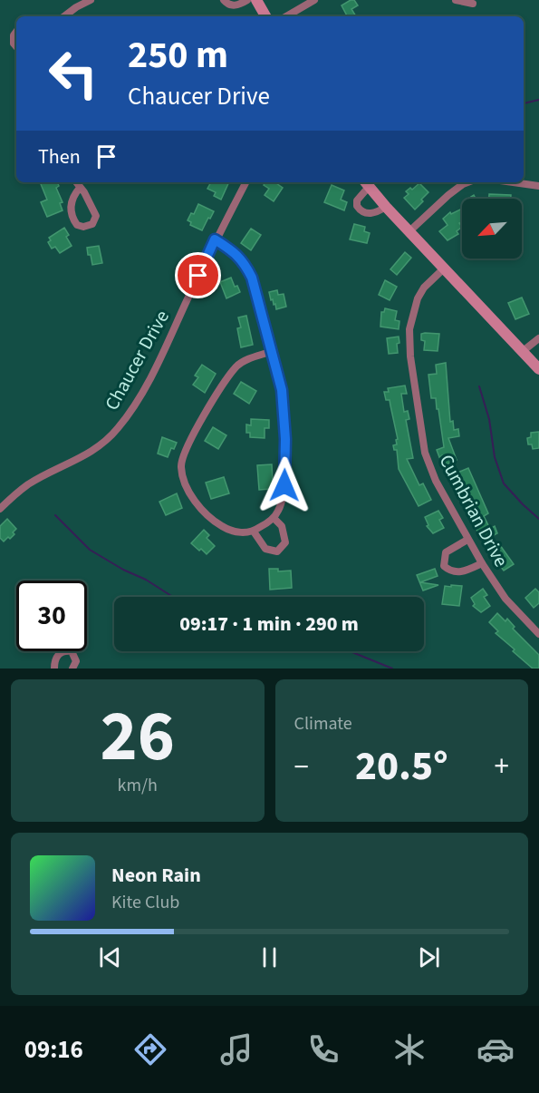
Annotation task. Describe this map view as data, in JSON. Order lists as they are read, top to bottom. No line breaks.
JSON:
{"streets":{"street":["Chaucer Drive","Cumbrian Drive"]},"north":"bottom left","page":{"turn":["250 m","Chaucer Drive"],"then":"Then","limit":"30","trip":"09:17 · 1 min · 290 m","tile":[["26","km/h"],"Climate"],"heat":["−","20.5°","+"],"song":["Neon Rain","Kite Club"],"tabs":"09:16"}}
